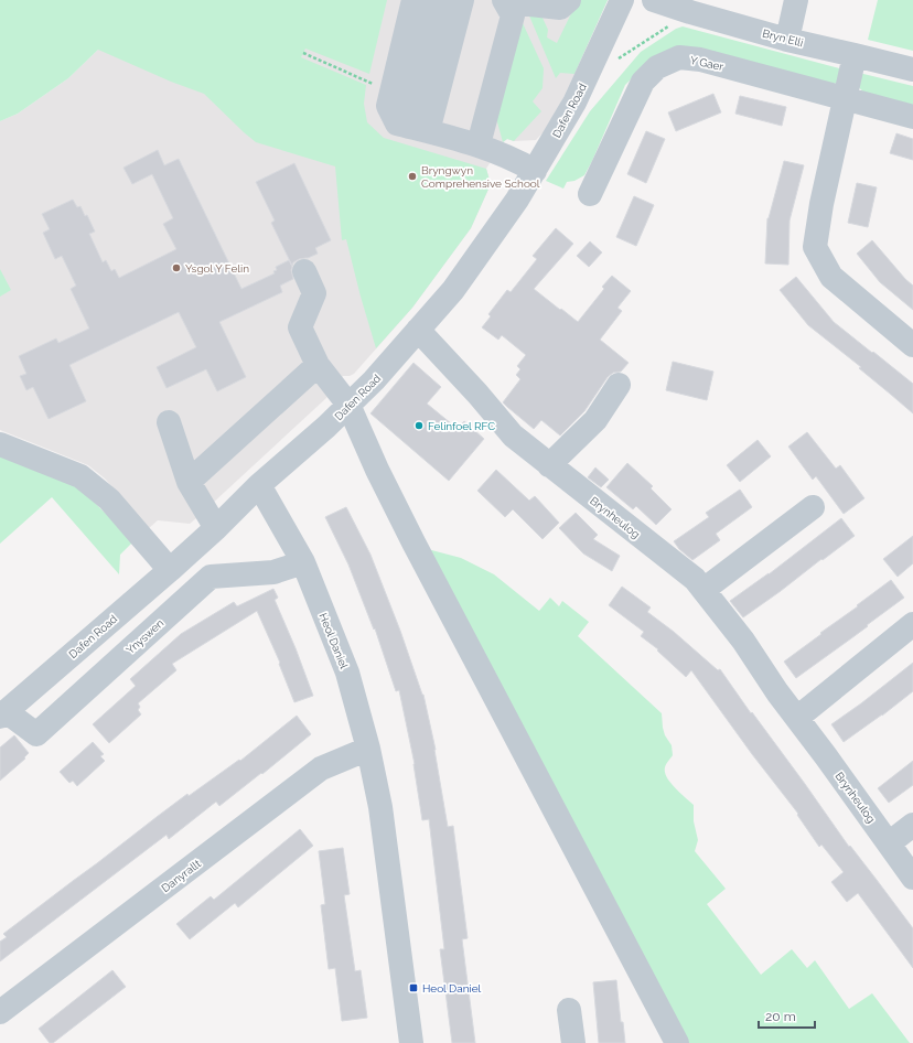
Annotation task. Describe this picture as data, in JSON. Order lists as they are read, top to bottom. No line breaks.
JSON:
{"streets":{"street":["Bryn Elli","Y Gaer","Dafen Road","Brynheulog","Ynyswen","Heol Daniel","Danyrallt"]},"crossings":[["Dafen Road","Brynheulog"],["Dafen Road","Ynyswen"],["Dafen Road","Heol Daniel"],["Ynyswen","Heol Daniel"],["Heol Daniel","Danyrallt"]],"places":{"other":["Bryngwyn Comprehensive School","Ysgol Y Felin","Felinfoel RFC"],"transit":["Heol Daniel"]},"scale_bar":"20 m"}
